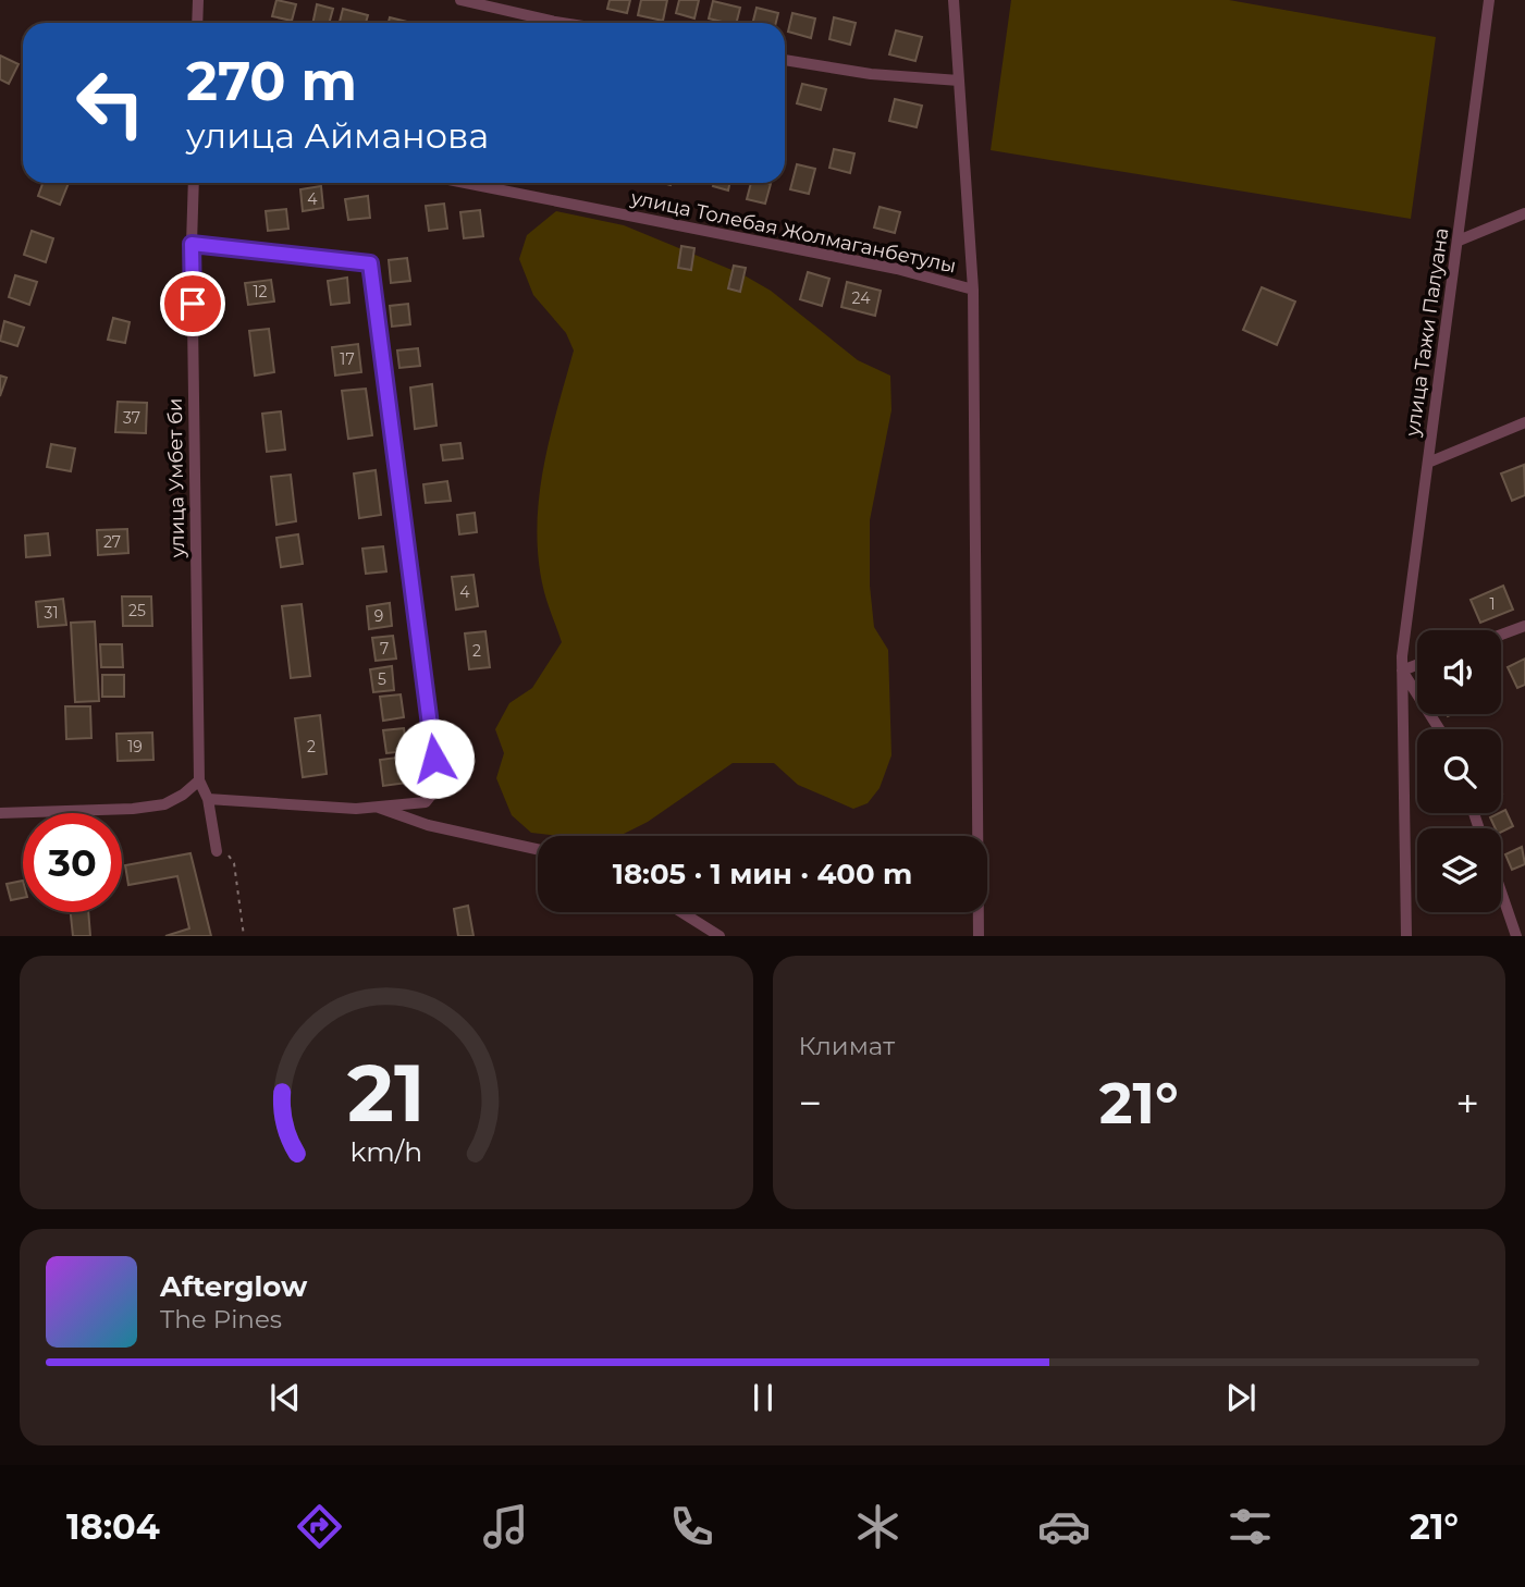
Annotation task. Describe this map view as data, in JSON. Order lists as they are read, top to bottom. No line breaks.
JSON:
{"streets":{"street":["улица Толебая Жолмаганбетулы","улица Тажи Палуана","улица Умбет би"]},"house_numbers":["4","12","24","17","37","27","4","1","25","31","9","7","2","5","19","2"],"page":{"turn":["270 m","улица Айманова"],"limit":"30","trip":"18:05 · 1 мин · 400 m","tile":"Климат","heat":["−","21°","+"],"song":["Afterglow","The Pines"],"tabs":["18:04","21°"],"gauge":["21","km/h"]}}
